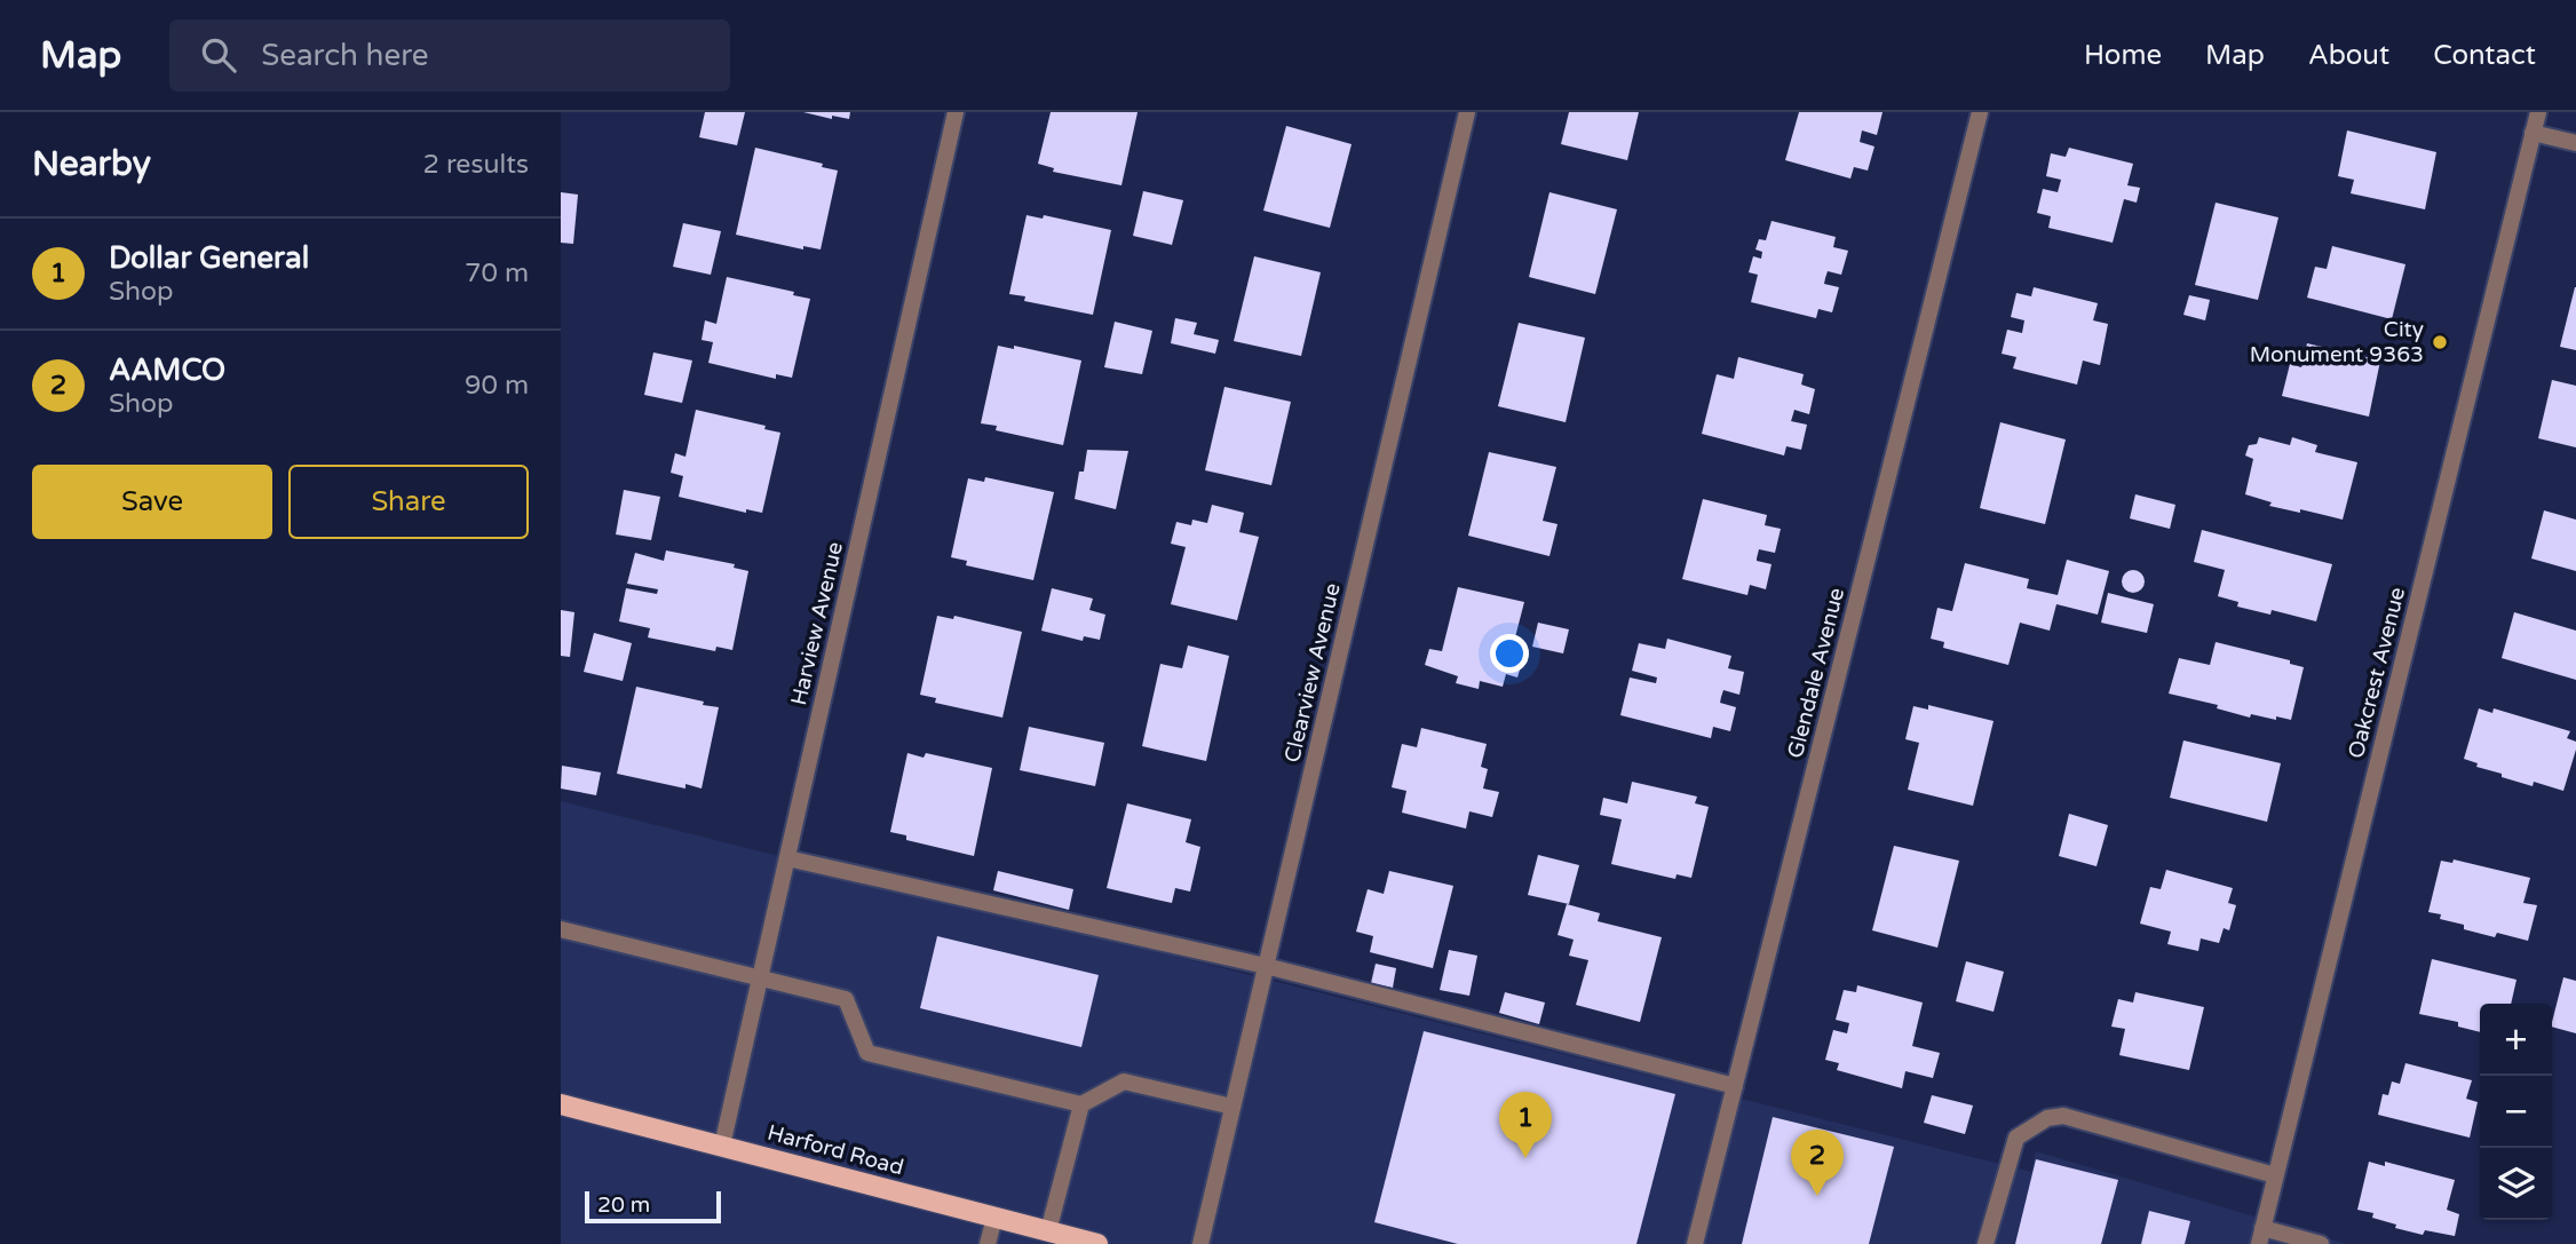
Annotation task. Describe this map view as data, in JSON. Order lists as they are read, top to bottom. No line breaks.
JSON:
{"streets":{"main road":["Harford Road"],"street":["Harview Avenue","Clearview Avenue","Glendale Avenue","Oakcrest Avenue"]},"crossings":[["Harview Avenue","Harford Road"]],"places":["City Monument 9363"],"scale_bar":"20 m","page":{"header":"Map","search":"Search here","nav":["Home","Map","About","Contact"],"heading":["Nearby","2 results"],"list":[{"mark":"1","name":"Dollar General","note":"Shop","value":"70 m"},{"mark":"2","name":"AAMCO","note":"Shop","value":"90 m"}],"buttons":["Save","Share"],"map_buttons":["+","−"],"pins":["1","2"],"scale":"20 m"}}
